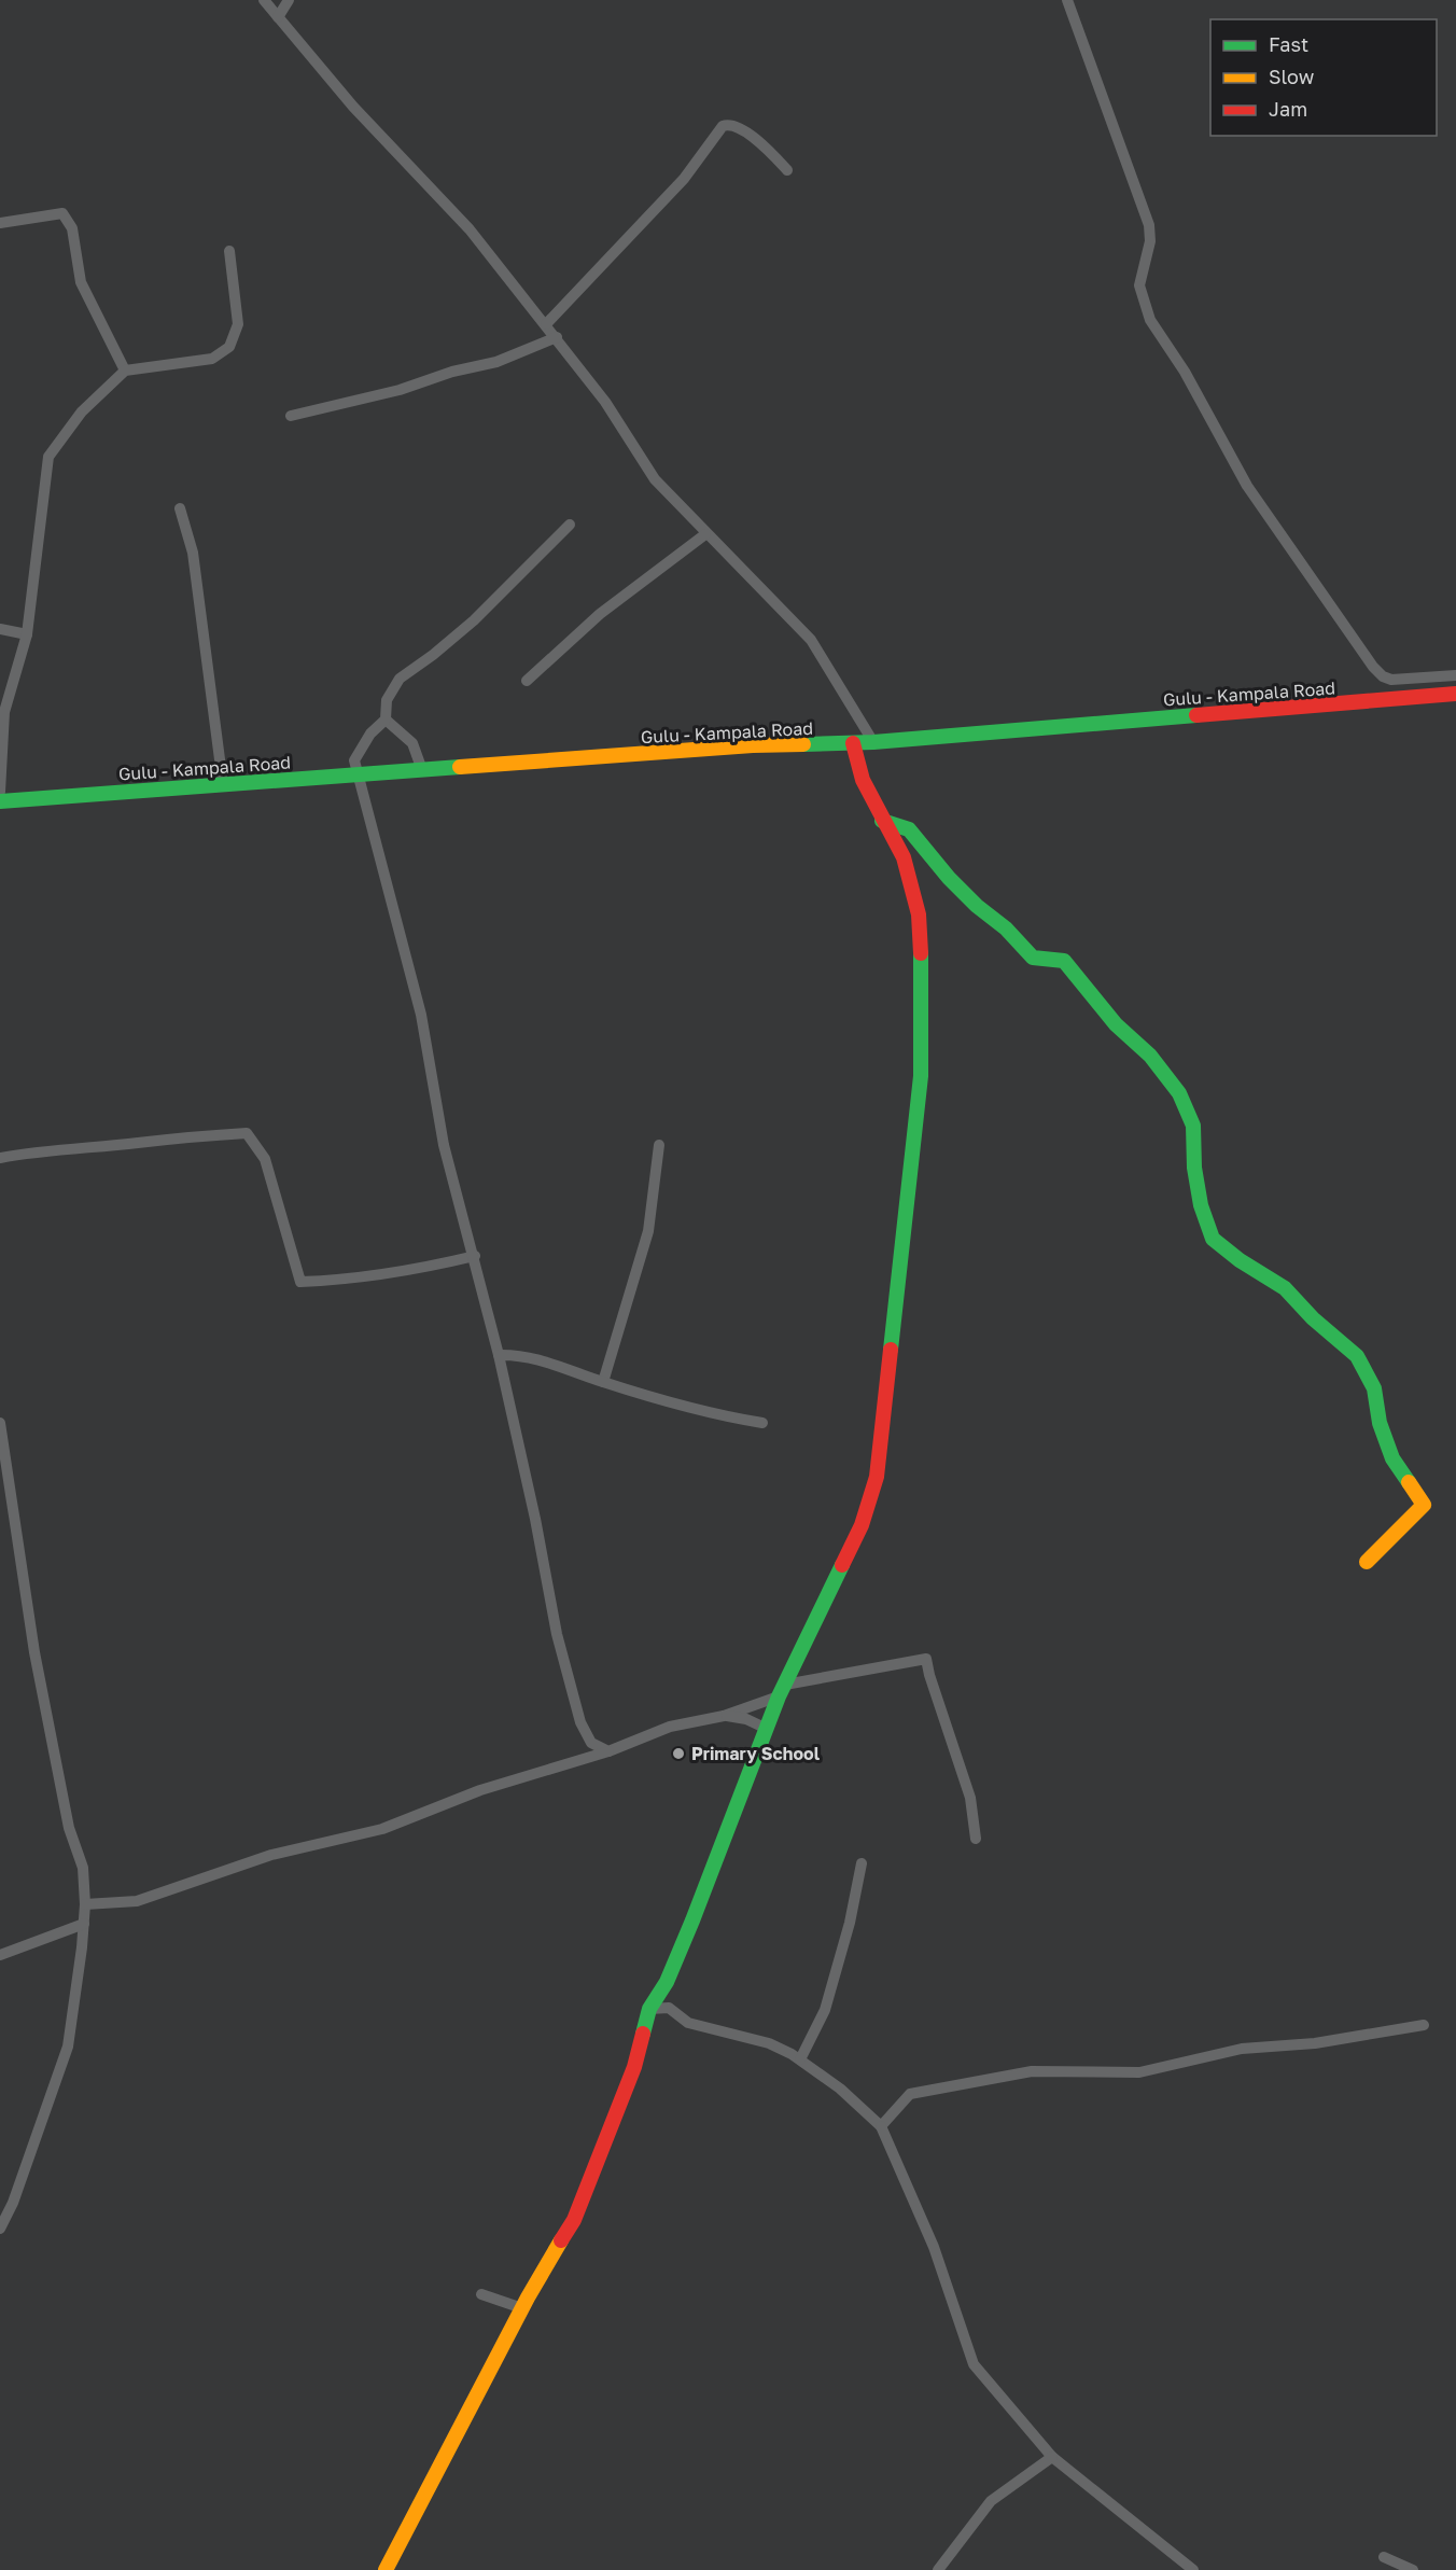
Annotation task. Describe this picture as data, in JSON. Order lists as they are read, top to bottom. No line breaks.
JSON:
{"streets":{"street":["Gulu - Kampala Road"]},"places":["Primary School"],"legend":["Fast","Slow","Jam"]}
